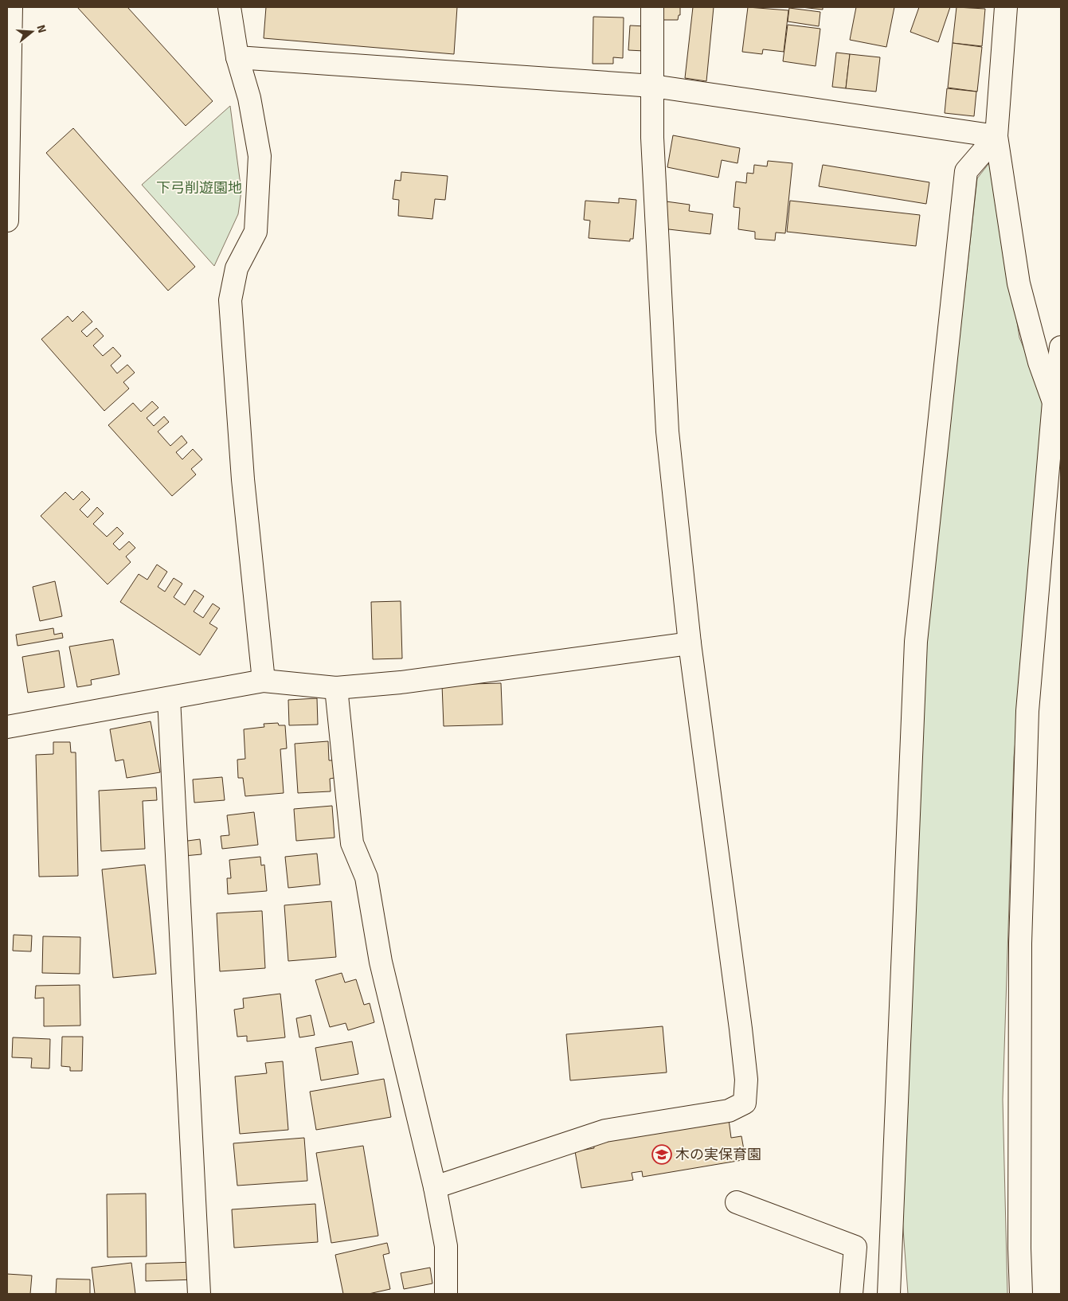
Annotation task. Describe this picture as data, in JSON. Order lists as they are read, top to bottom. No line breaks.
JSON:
{"parks":["下弓削遊園地"],"places":{"school or university":["木の実保育園"]},"north":"right"}
